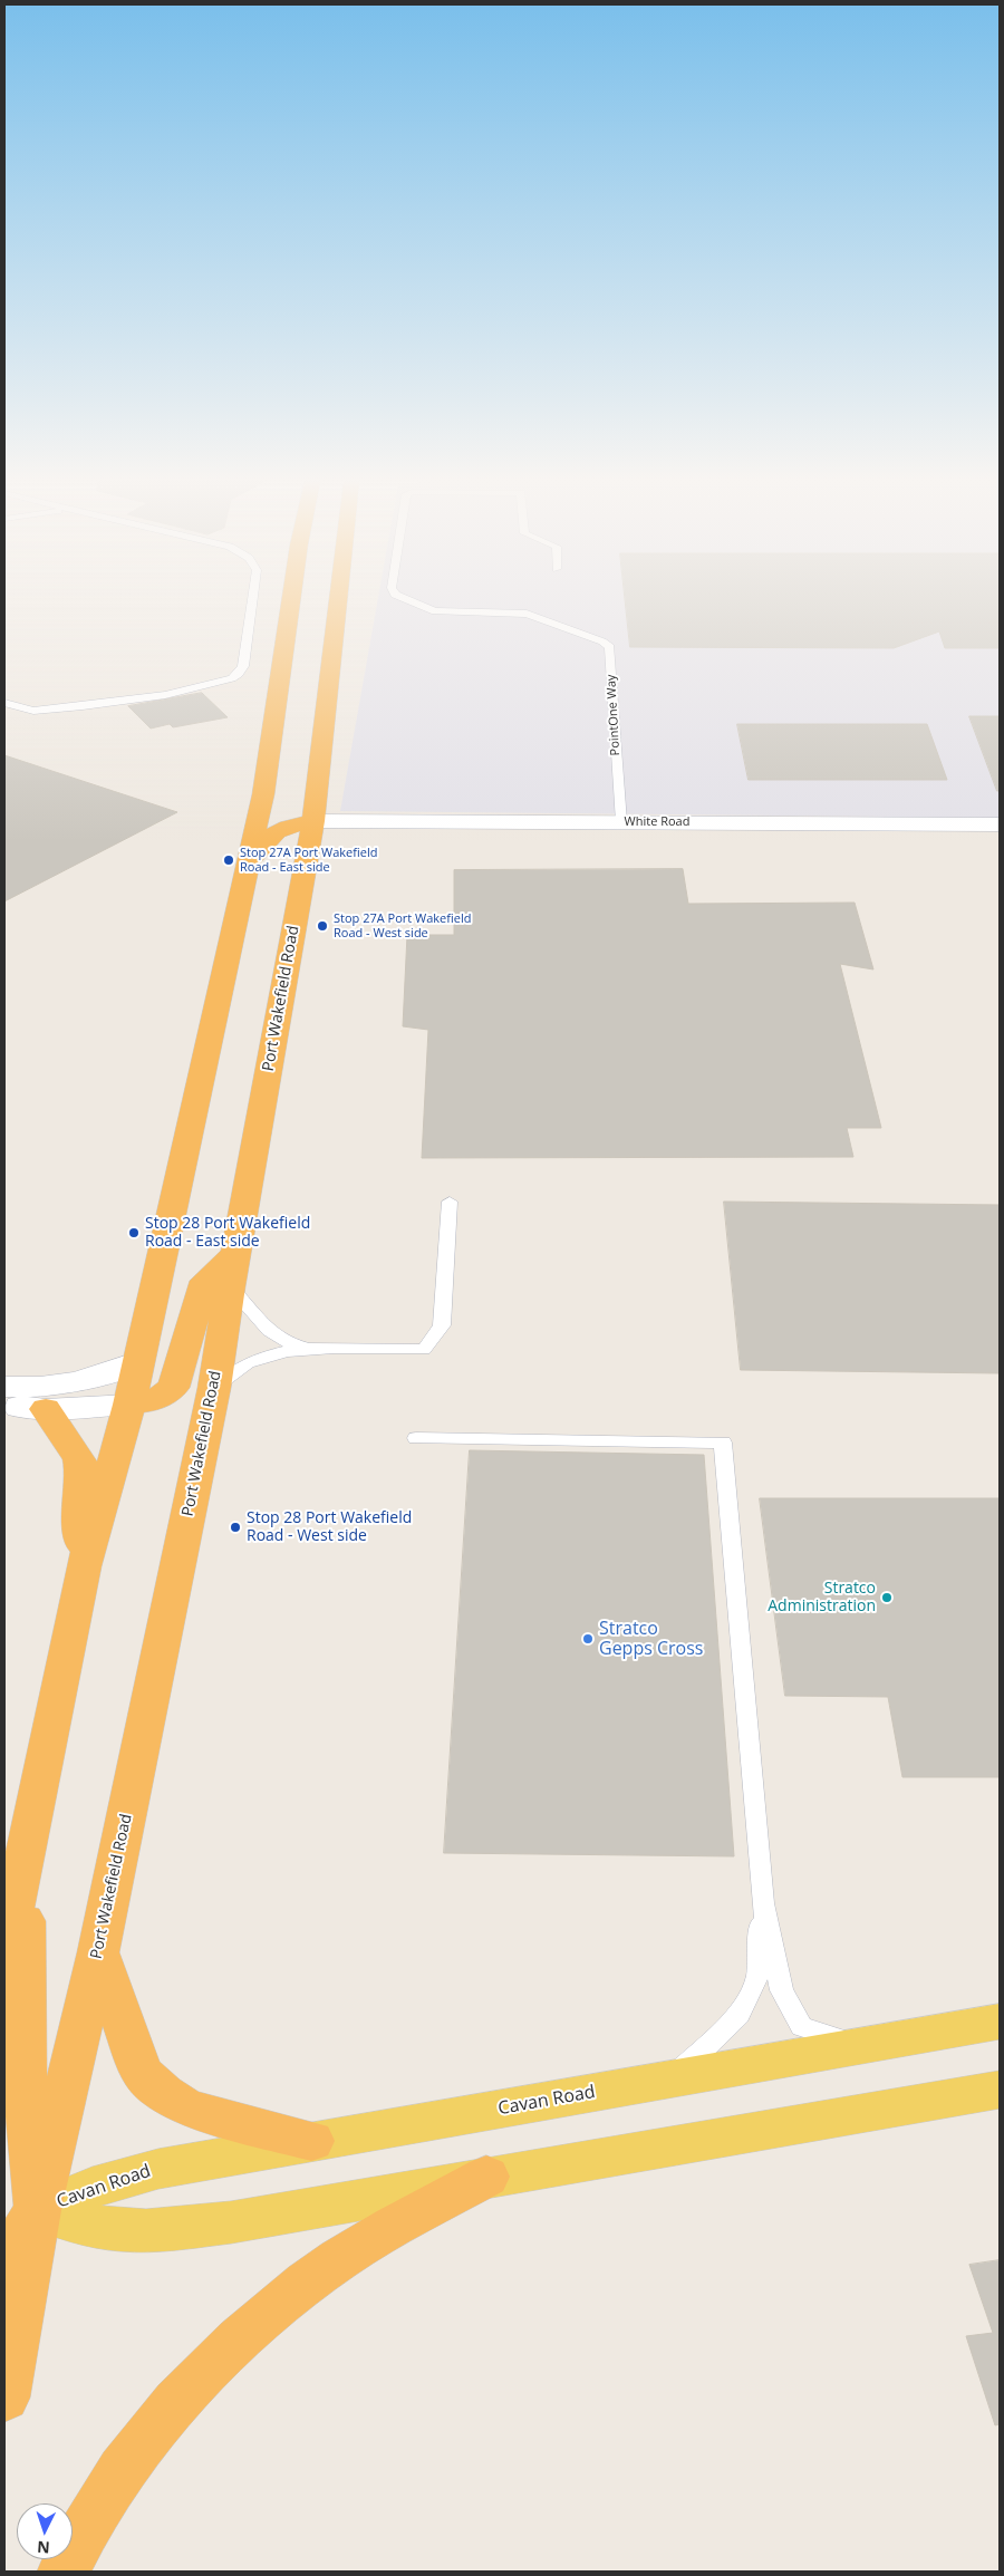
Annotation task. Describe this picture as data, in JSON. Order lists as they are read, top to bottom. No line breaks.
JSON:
{"streets":{"highway":["Port Wakefield Road"],"main road":["Cavan Road"],"street":["White Road"],"lane":["PointOne Way"]},"crossings":[["PointOne Way","White Road"],["White Road","Port Wakefield Road"],["Port Wakefield Road","Cavan Road"]],"places":["Stop 27A Port Wakefield Road - East side","Stop 27A Port Wakefield Road - West side","Stop 28 Port Wakefield Road - East side","Stop 28 Port Wakefield Road - West side","Stratco Administration","Stratco Gepps Cross"],"north":"bottom"}
